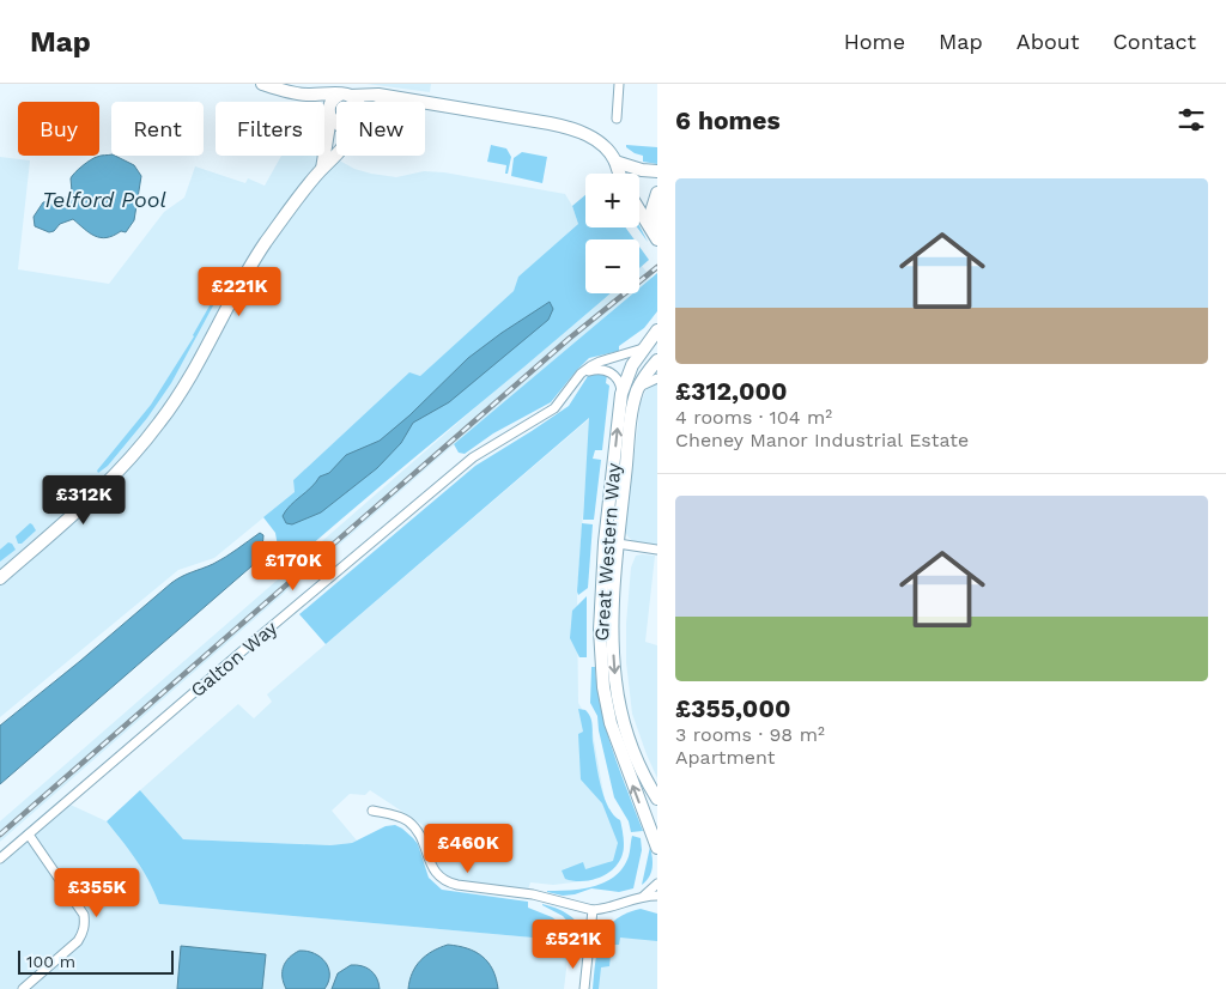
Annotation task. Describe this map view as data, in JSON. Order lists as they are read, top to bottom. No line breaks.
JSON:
{"streets":{"main road":["Great Western Way"],"street":["Galton Way"]},"crossings":[["Great Western Way","Galton Way"]],"water":["Telford Pool"],"scale_bar":"100 m","page":{"header":"Map","nav":["Home","Map","About","Contact"],"heading":"6 homes","chip":["Buy","Rent","Filters","New"],"list":[{"name":"£312,000","note":"4 rooms · 104 m² · Cheney Manor Industrial Estate"},{"name":"£355,000","note":"3 rooms · 98 m² · Apartment"}],"map_buttons":["+","−"],"price":["£221K","£312K","£170K","£460K","£355K","£521K"],"scale":"100 m"}}
